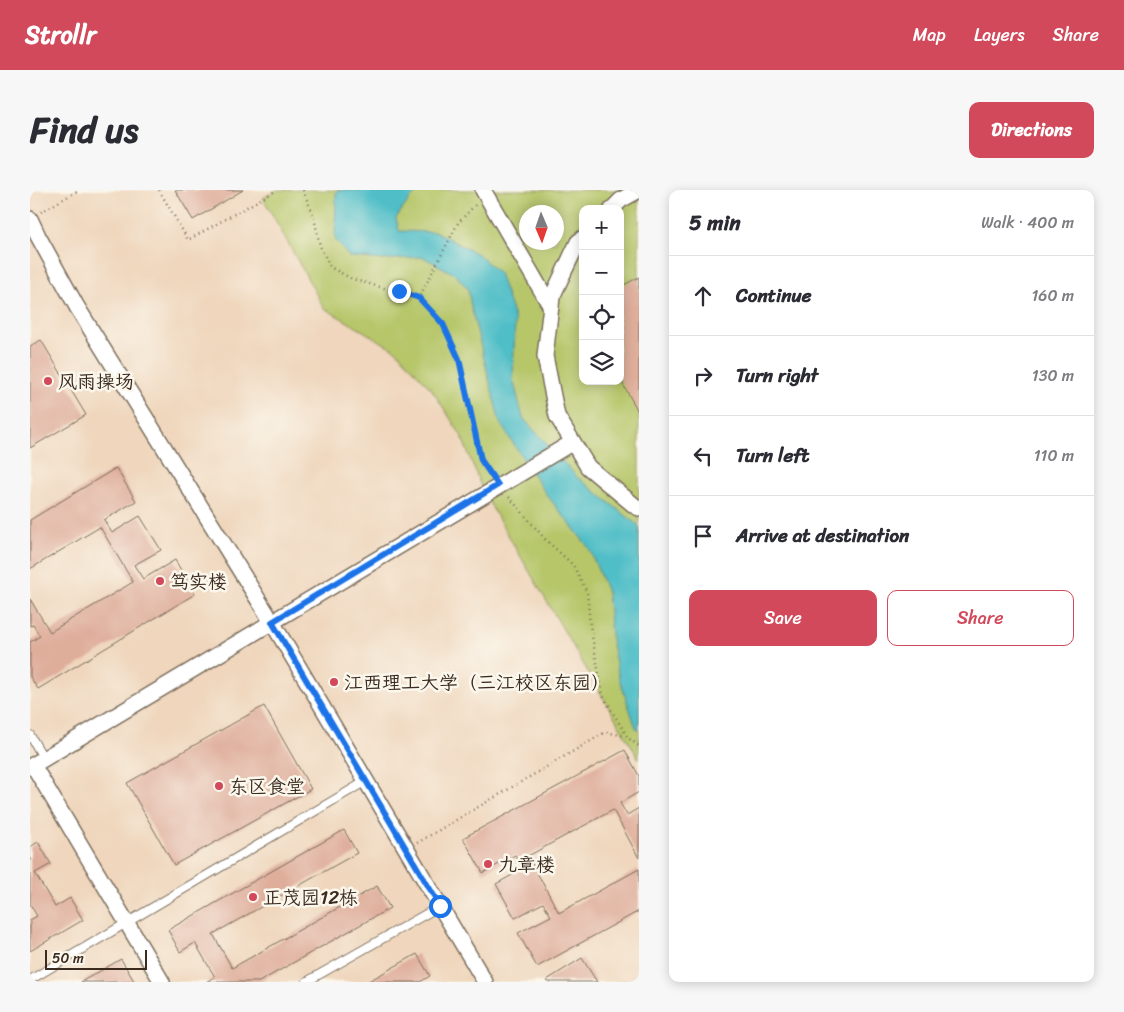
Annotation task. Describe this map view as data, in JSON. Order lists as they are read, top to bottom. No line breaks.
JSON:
{"places":["风雨操场","笃实楼","江西理工大学（三江校区东园）","东区食堂","九章楼","正茂园12栋"],"scale_bar":"50 m","north":"bottom","page":{"header":"Strollr","nav":["Map","Layers","Share"],"title":"Find us","buttons":["Directions",["Save","Share"]],"heading":["5 min","Walk · 400 m"],"map_buttons":["+","−"],"list":[["Continue","160 m"],["Turn right","130 m"],["Turn left","110 m"],"Arrive at destination"],"scale":"50 m"}}
